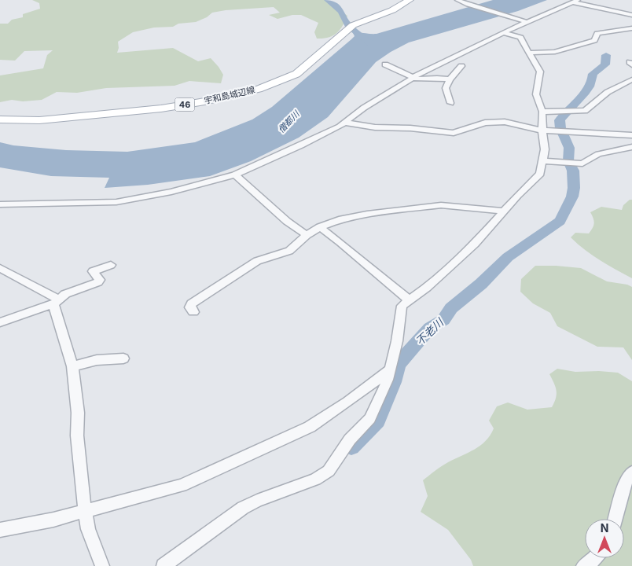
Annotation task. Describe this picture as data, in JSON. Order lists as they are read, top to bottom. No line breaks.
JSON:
{"streets":{"main road":["宇和島城辺線","46"]},"water":["僧都川","不老川"],"north":"top"}
